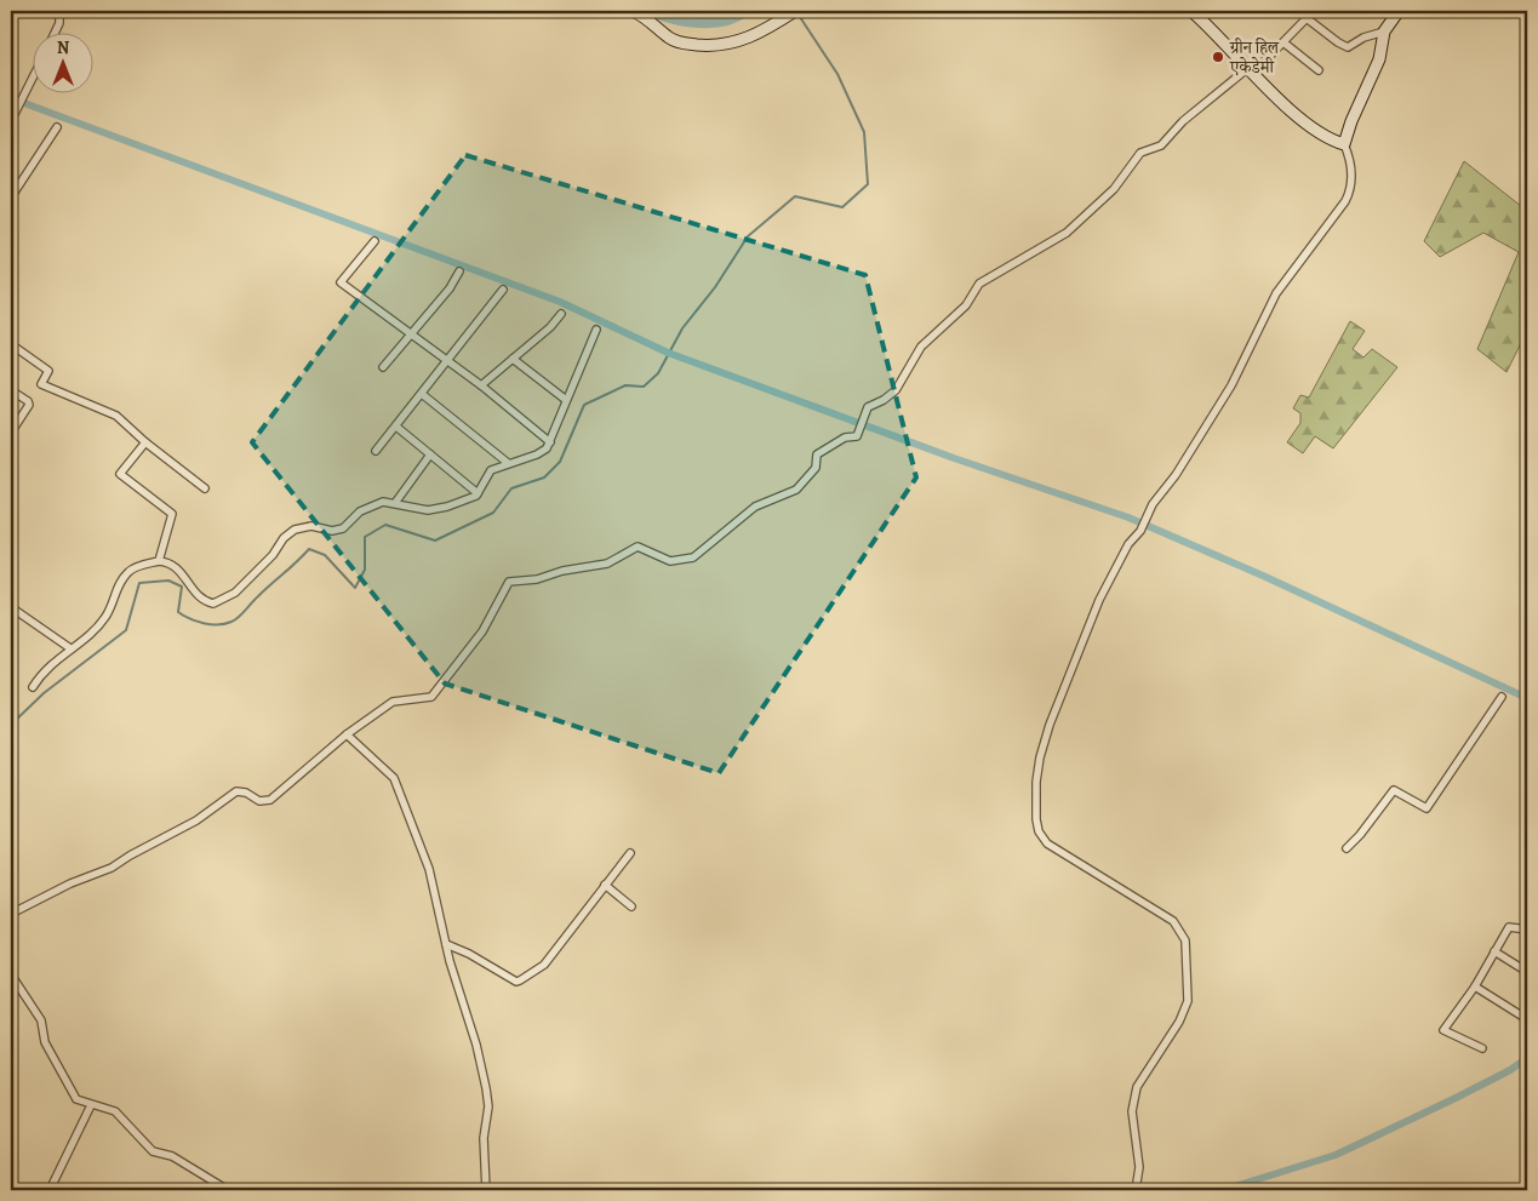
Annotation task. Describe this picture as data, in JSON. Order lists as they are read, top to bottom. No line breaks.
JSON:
{"places":["ग्रीन हिल एकेडेमी"],"north":"top"}
